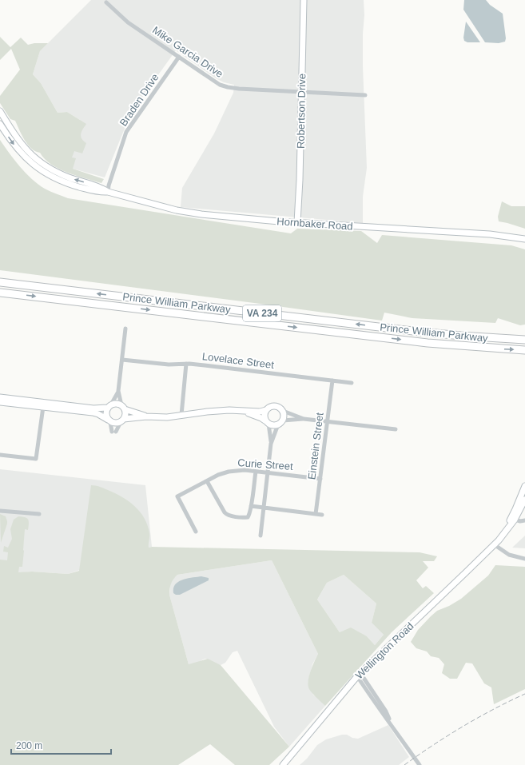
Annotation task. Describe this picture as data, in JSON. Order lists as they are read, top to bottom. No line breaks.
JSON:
{"streets":{"highway":["Prince William Parkway","VA 234"],"main road":["Robertson Drive","Hornbaker Road","Wellington Road"],"street":["Mike Garcia Drive","Braden Drive","Lovelace Street","Einstein Street","Curie Street"]},"crossings":[["Mike Garcia Drive","Braden Drive"],["Mike Garcia Drive","Robertson Drive"],["Braden Drive","Hornbaker Road"],["Robertson Drive","Hornbaker Road"],["Lovelace Street","Einstein Street"],["Einstein Street","Curie Street"]],"scale_bar":"200 m"}
